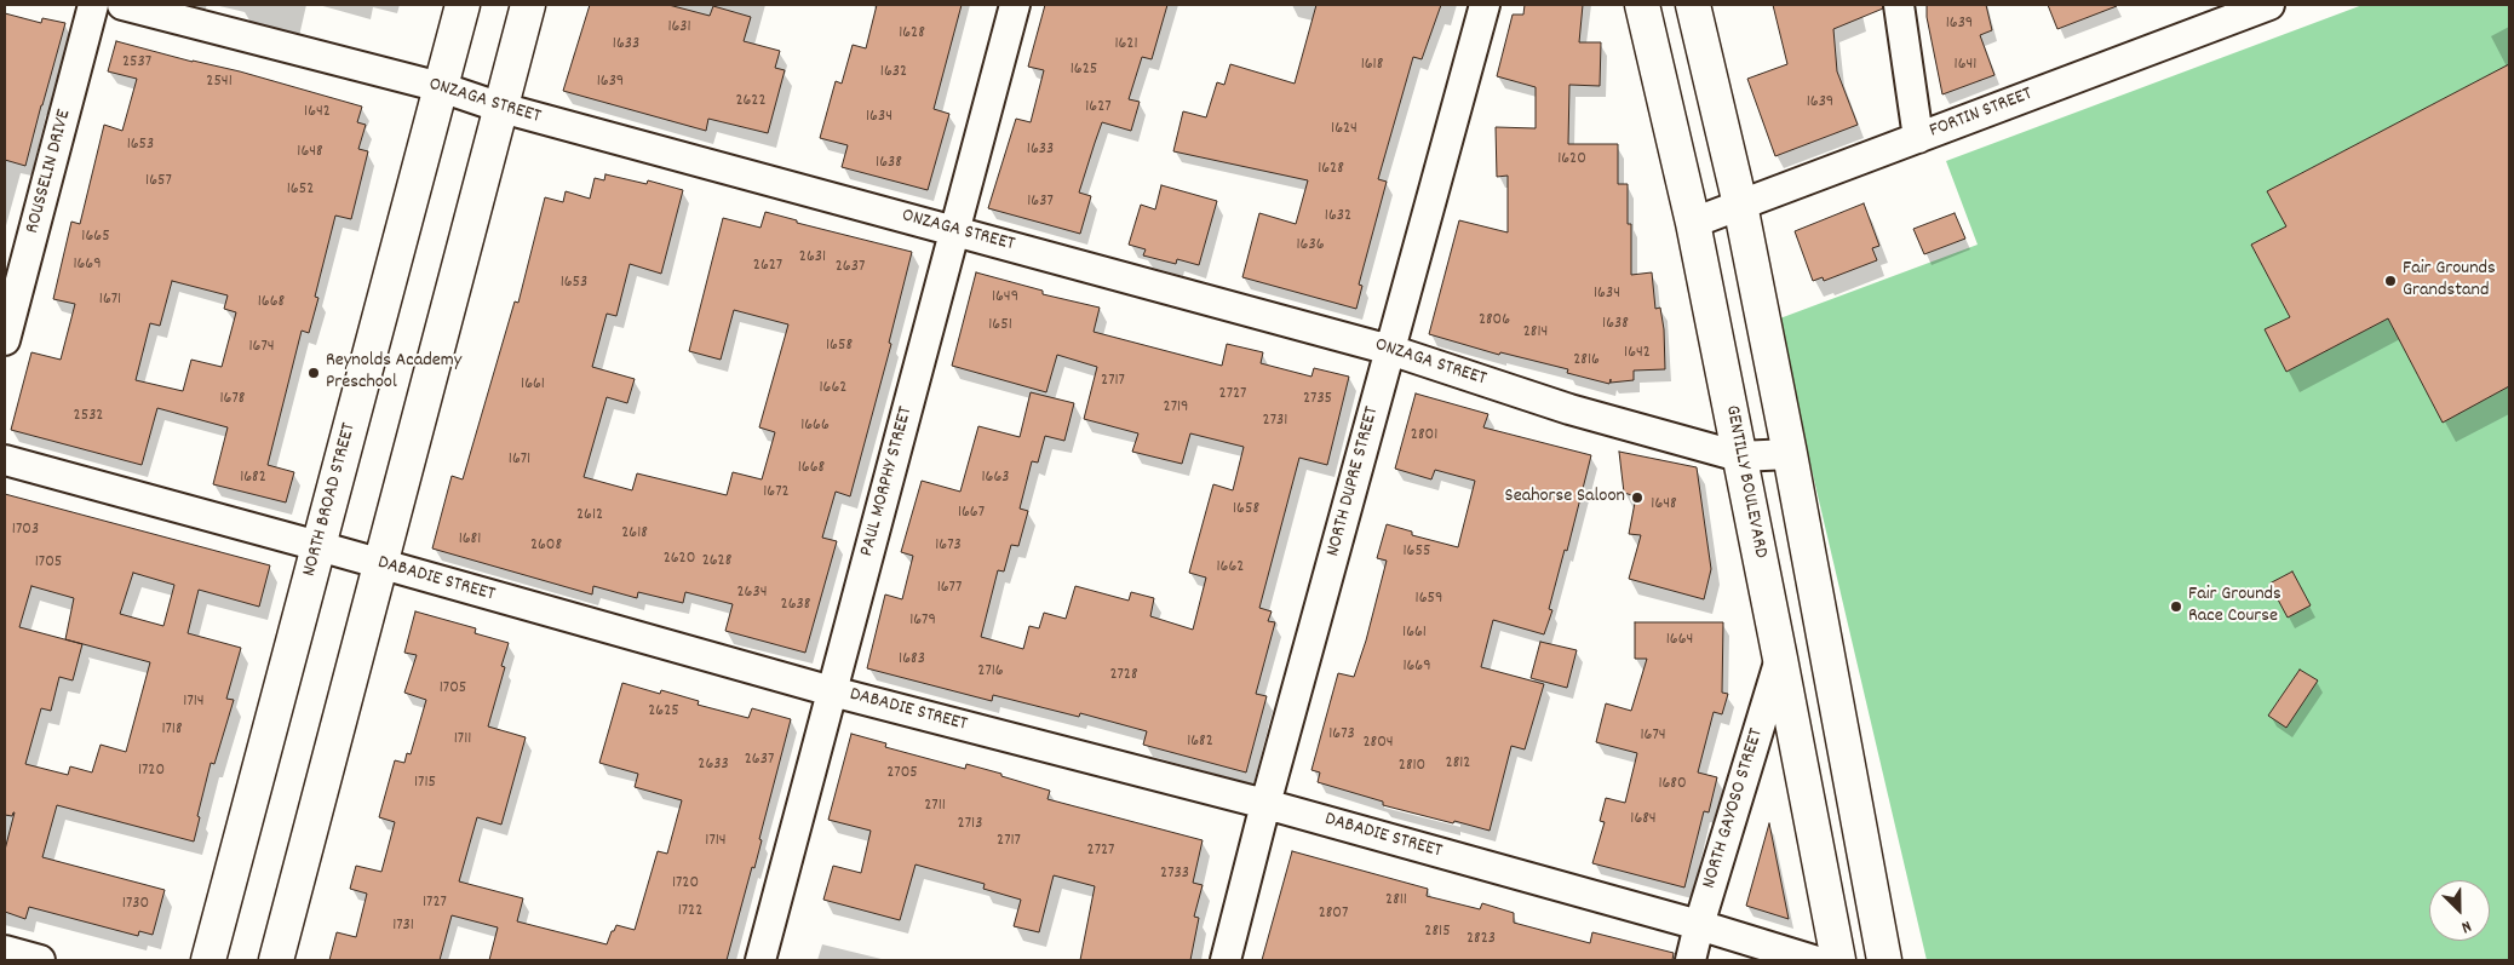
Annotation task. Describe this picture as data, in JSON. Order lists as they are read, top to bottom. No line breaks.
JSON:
{"streets":{"main road":["GENTILLY BOULEVARD","NORTH BROAD STREET"],"street":["ONZAGA STREET","FORTIN STREET","ROUSSELIN DRIVE","PAUL MORPHY STREET","NORTH DUPRE STREET","DABADIE STREET","NORTH GAYOSO STREET"]},"crossings":[["ONZAGA STREET","PAUL MORPHY STREET"],["ONZAGA STREET","NORTH DUPRE STREET"],["ONZAGA STREET","GENTILLY BOULEVARD"],["ONZAGA STREET","NORTH BROAD STREET"],["FORTIN STREET","GENTILLY BOULEVARD"],["PAUL MORPHY STREET","DABADIE STREET"],["NORTH DUPRE STREET","DABADIE STREET"],["GENTILLY BOULEVARD","NORTH GAYOSO STREET"],["NORTH BROAD STREET","DABADIE STREET"],["DABADIE STREET","NORTH GAYOSO STREET"]],"places":["Fair Grounds Grandstand","Reynolds Academy Preschool","Seahorse Saloon","Fair Grounds Race Course"],"house_numbers":["1639","1631","1628","1633","1621","2537","1618","1641","1625","1632","2541","1639","2622","1639","1627","1642","1634","1624","1653","1633","1648","1620","1638","1628","1657","1652","1637","1632","1665","1636","2631","1669","2627","2637","1653","1634","1649","1671","1668","2806","1638","1651","2814","1658","1674","1642","2816","2717","1661","1662","2727","1678","2735","2719","2532","2731","1666","2801","1671","1668","1682","1663","1672","1648","1658","1667","2612","1703","2618","1681","2608","1673","1655","2620","2628","1705","1662","1677","2634","1659","2638","1679","1661","1664","1683","1669","2716","2728","1705","1714","2625","1718","1673","1674","1711","1682","2804","2637","2812","2633","2810","1720","2705","1715","1680","2711","1684","2713","1714","2717","2727","2733","1720","2811","1727","1730","1722","2807","1731","2815","2823"],"north":"bottom right"}
